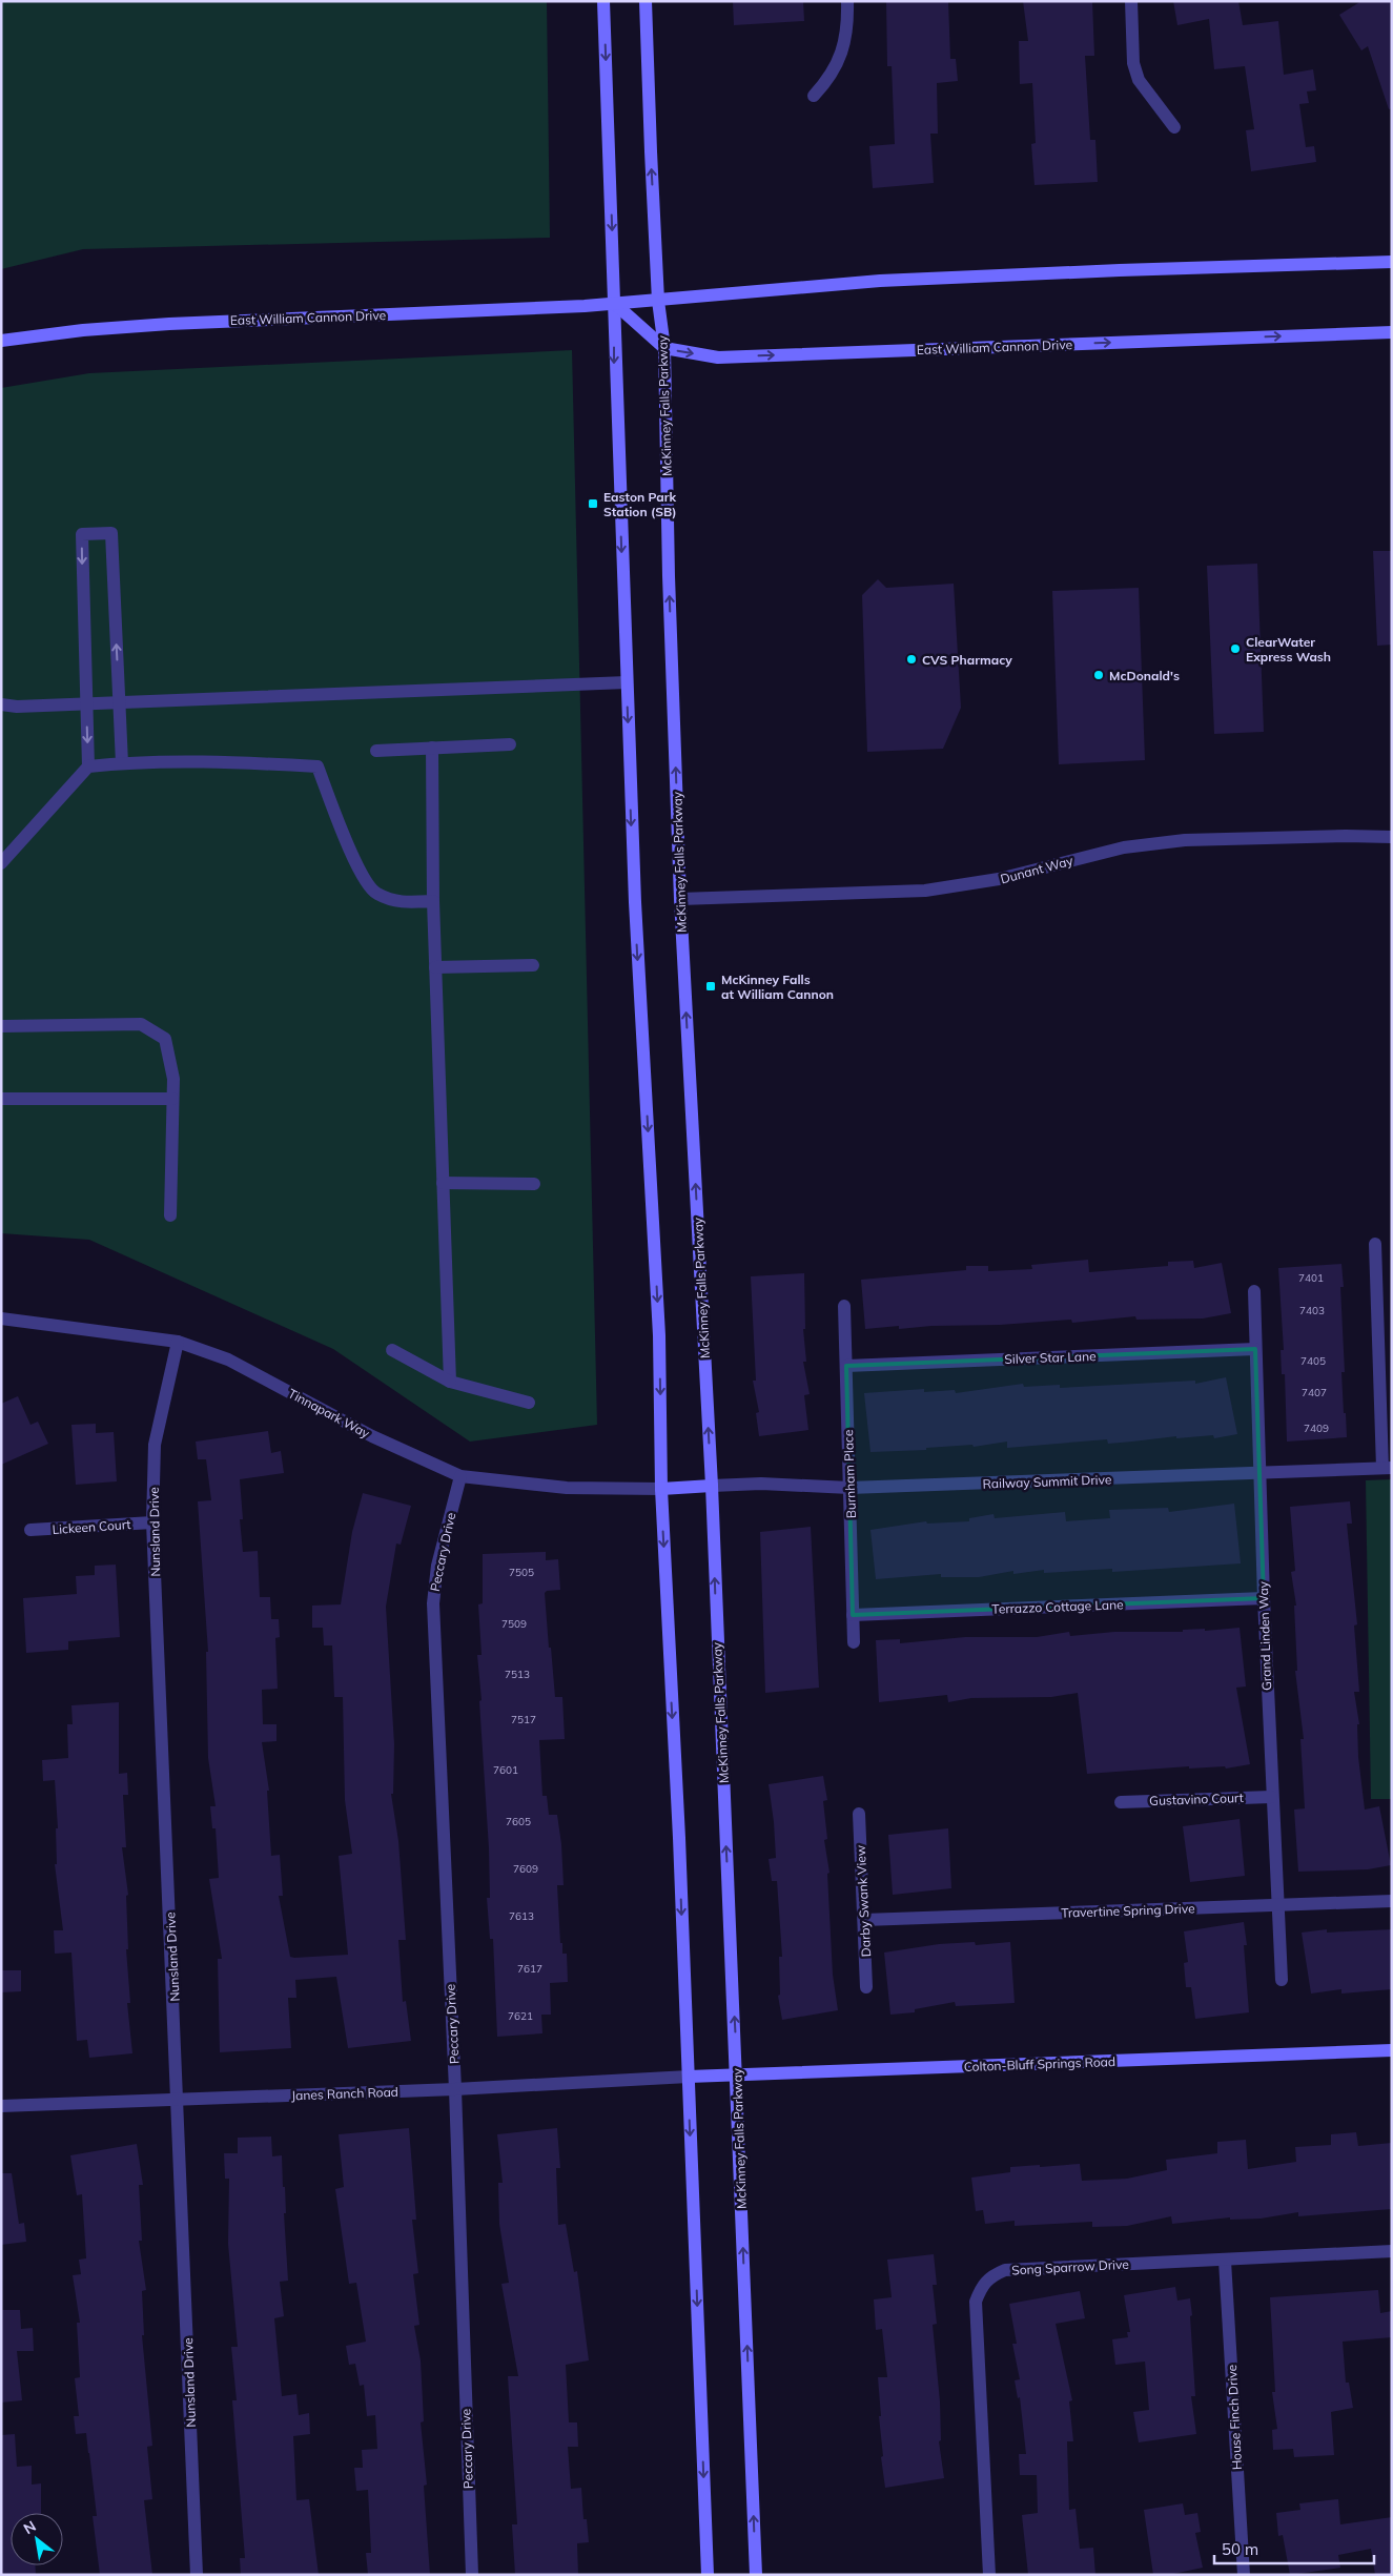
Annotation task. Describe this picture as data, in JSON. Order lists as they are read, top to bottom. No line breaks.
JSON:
{"streets":{"main road":["East William Cannon Drive","McKinney Falls Parkway","Colton-Bluff Springs Road"],"street":["Dunant Way","Silver Star Lane","Tinnapark Way","Burnham Place","Railway Summit Drive","Lickeen Court","Nunsland Drive","Peccary Drive","Terrazzo Cottage Lane","Grand Linden Way","Gustavino Court","Darby Swank View","Travertine Spring Drive","Janes Ranch Road","Song Sparrow Drive","House Finch Drive"]},"crossings":[["East William Cannon Drive","McKinney Falls Parkway"],["McKinney Falls Parkway","Dunant Way"],["McKinney Falls Parkway","Railway Summit Drive"],["McKinney Falls Parkway","Colton-Bluff Springs Road"],["Silver Star Lane","Burnham Place"],["Silver Star Lane","Grand Linden Way"],["Tinnapark Way","Nunsland Drive"],["Tinnapark Way","Peccary Drive"],["Burnham Place","Railway Summit Drive"],["Burnham Place","Terrazzo Cottage Lane"],["Railway Summit Drive","Grand Linden Way"],["Lickeen Court","Nunsland Drive"],["Nunsland Drive","Janes Ranch Road"],["Peccary Drive","Janes Ranch Road"],["Terrazzo Cottage Lane","Grand Linden Way"],["Grand Linden Way","Gustavino Court"],["Grand Linden Way","Travertine Spring Drive"],["Darby Swank View","Travertine Spring Drive"],["Colton-Bluff Springs Road","Janes Ranch Road"],["Song Sparrow Drive","House Finch Drive"]],"places":{"transit":["Easton Park Station (SB)","McKinney Falls at William Cannon"],"other":["ClearWater Express Wash","CVS Pharmacy","McDonald's"]},"house_numbers":["7401","7403","7405","7407","7409","7505","7509","7513","7517","7601","7605","7609","7613","7617","7621"],"scale_bar":"50 m","north":"top left"}
